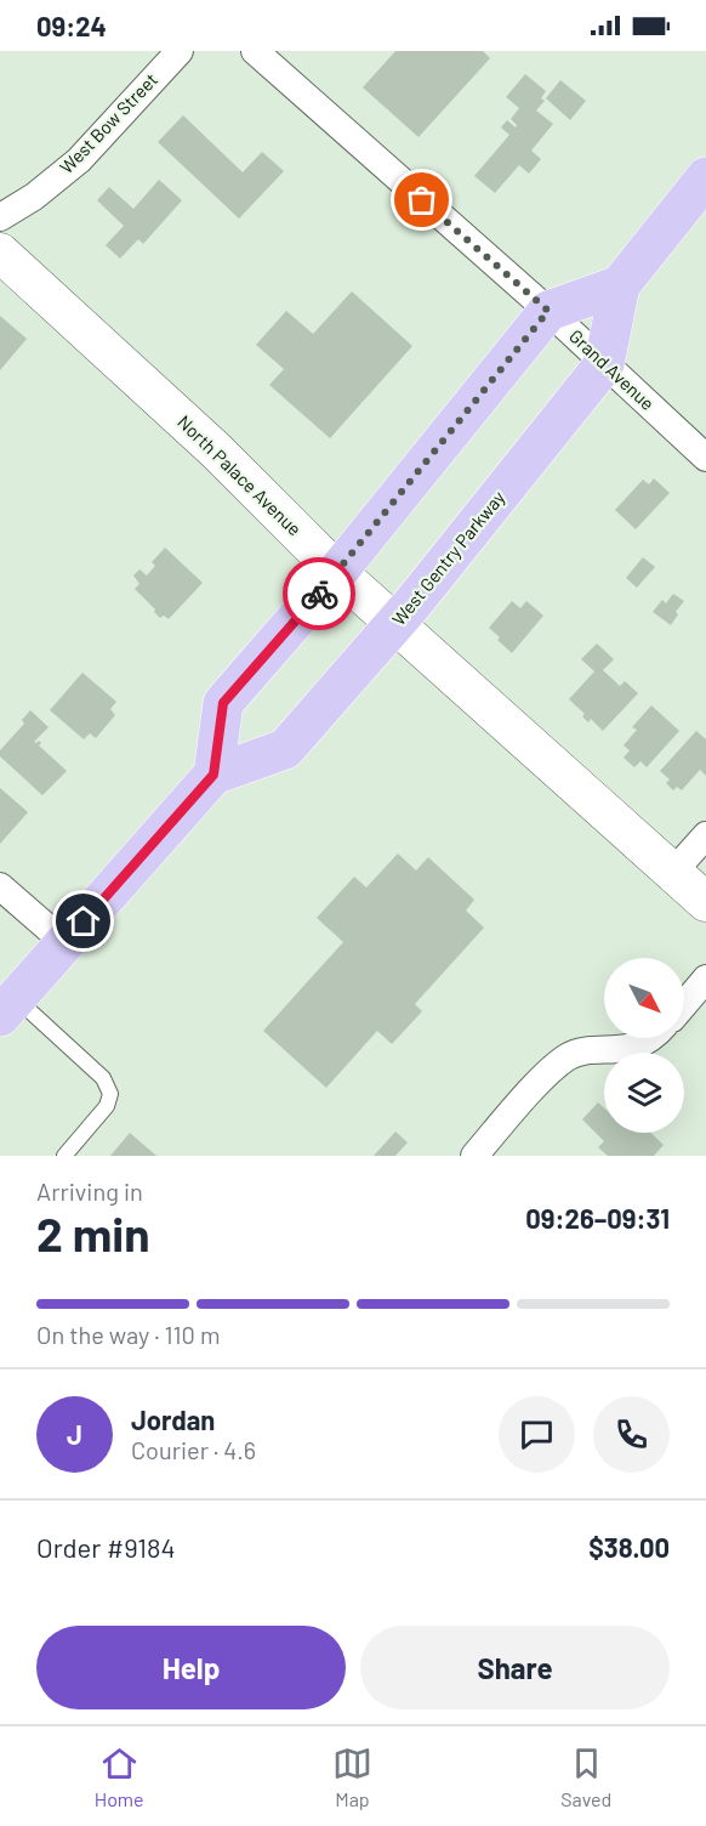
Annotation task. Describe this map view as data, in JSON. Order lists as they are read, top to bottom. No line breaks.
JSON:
{"streets":{"main road":["North Palace Avenue","West Gentry Parkway"],"street":["West Bow Street","Grand Avenue"]},"crossings":[["Grand Avenue","West Gentry Parkway"],["North Palace Avenue","West Gentry Parkway"]],"north":"bottom right","page":{"status":"09:24","heading":["2 min","Arriving in","09:26–09:31"],"panel":["Jordan","Courier · 4.6","Order #9184","$38.00"],"bar":"On the way · 110 m","round":"J","buttons":["Help","Share"],"tabs":["Home","Map","Saved"]}}
